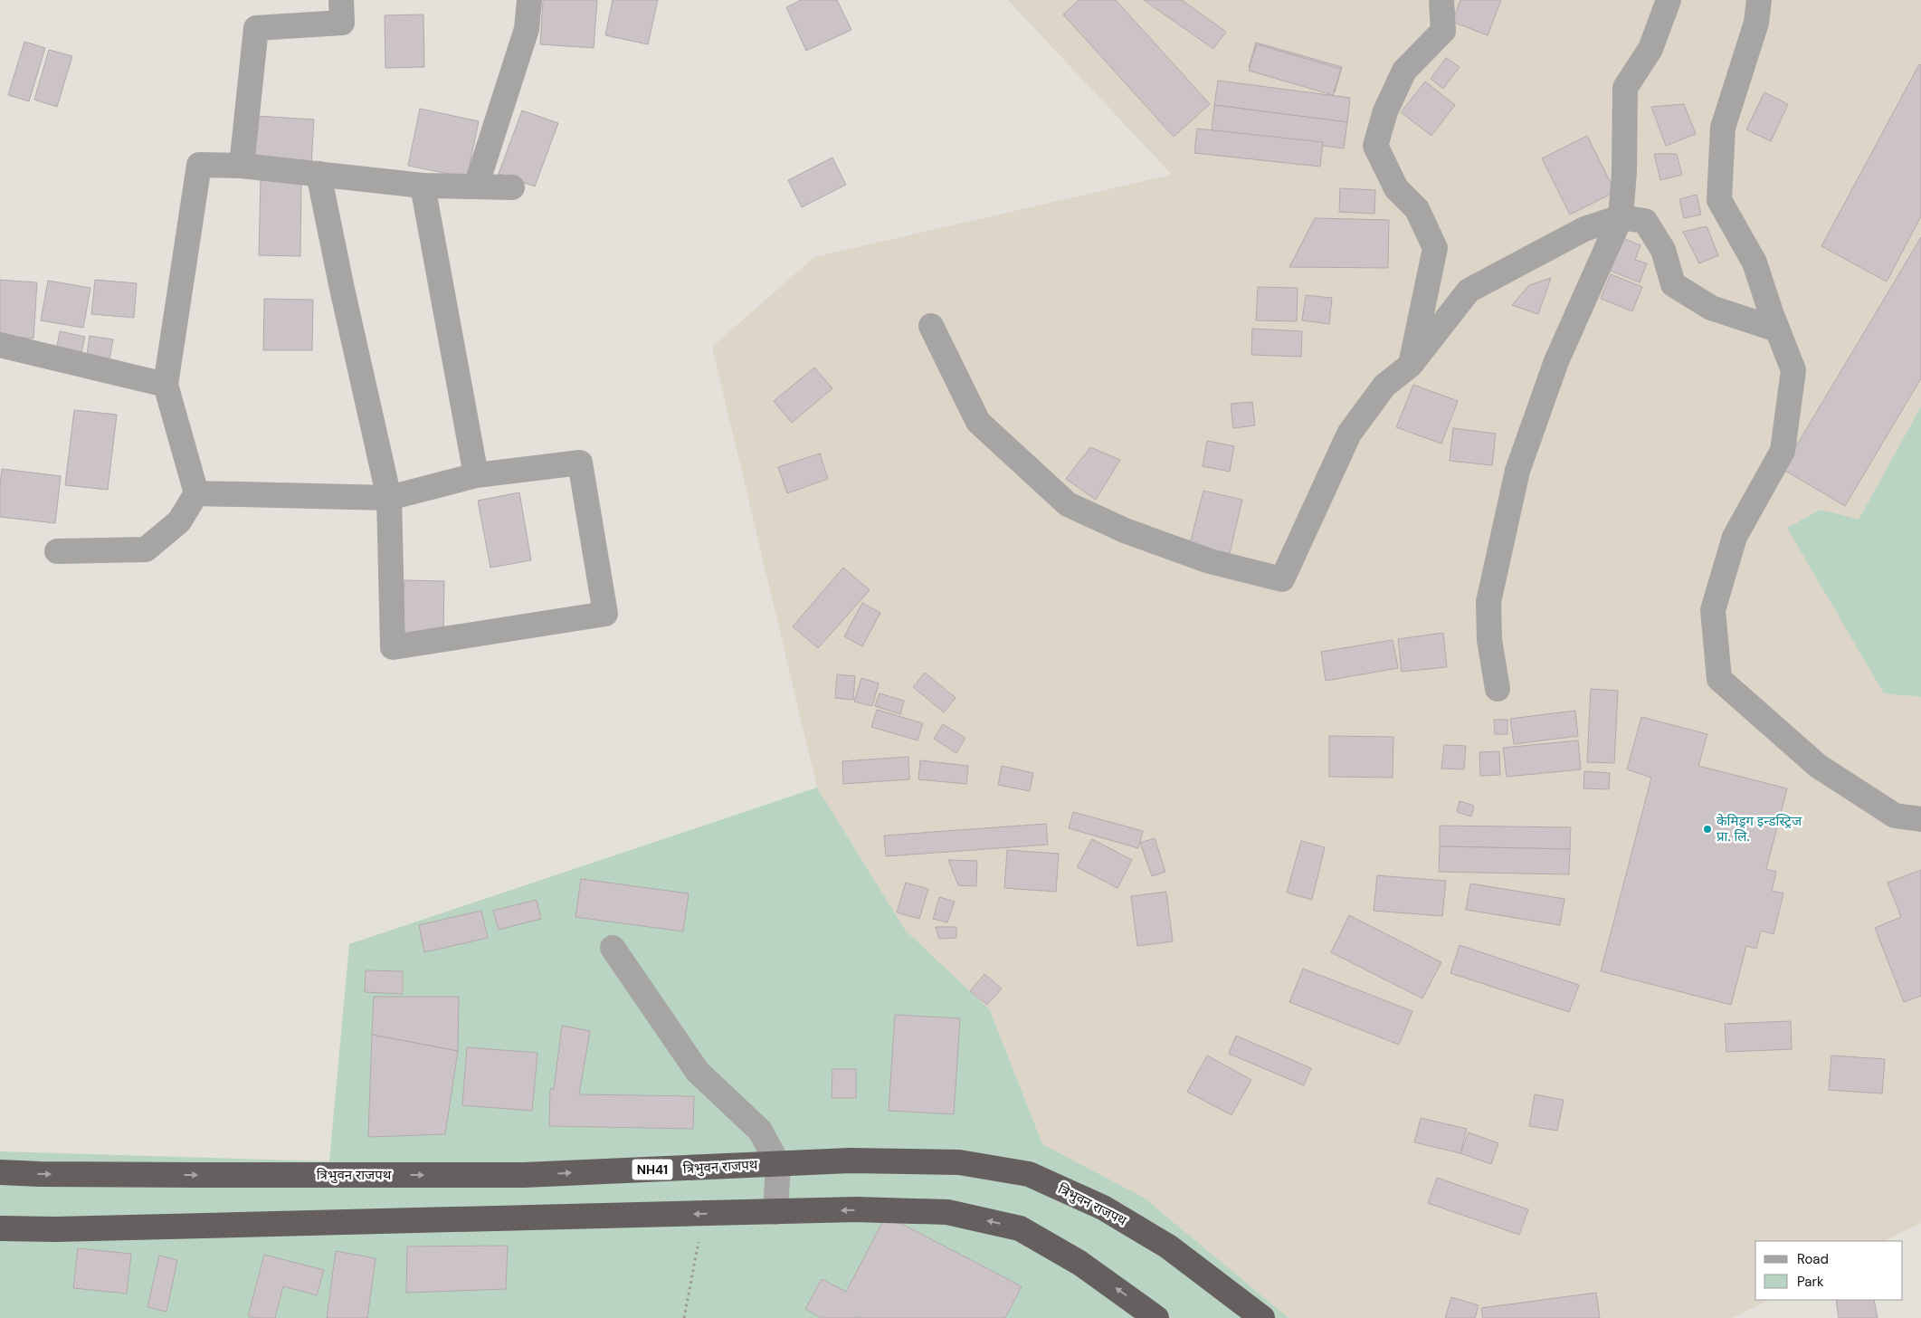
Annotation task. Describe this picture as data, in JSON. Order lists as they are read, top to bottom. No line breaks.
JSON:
{"streets":{"highway":["त्रिभुवन राजपथ","NH41"]},"places":["केमिड्रग इन्डस्ट्रिज प्रा. लि."],"legend":["Road","Park"]}
